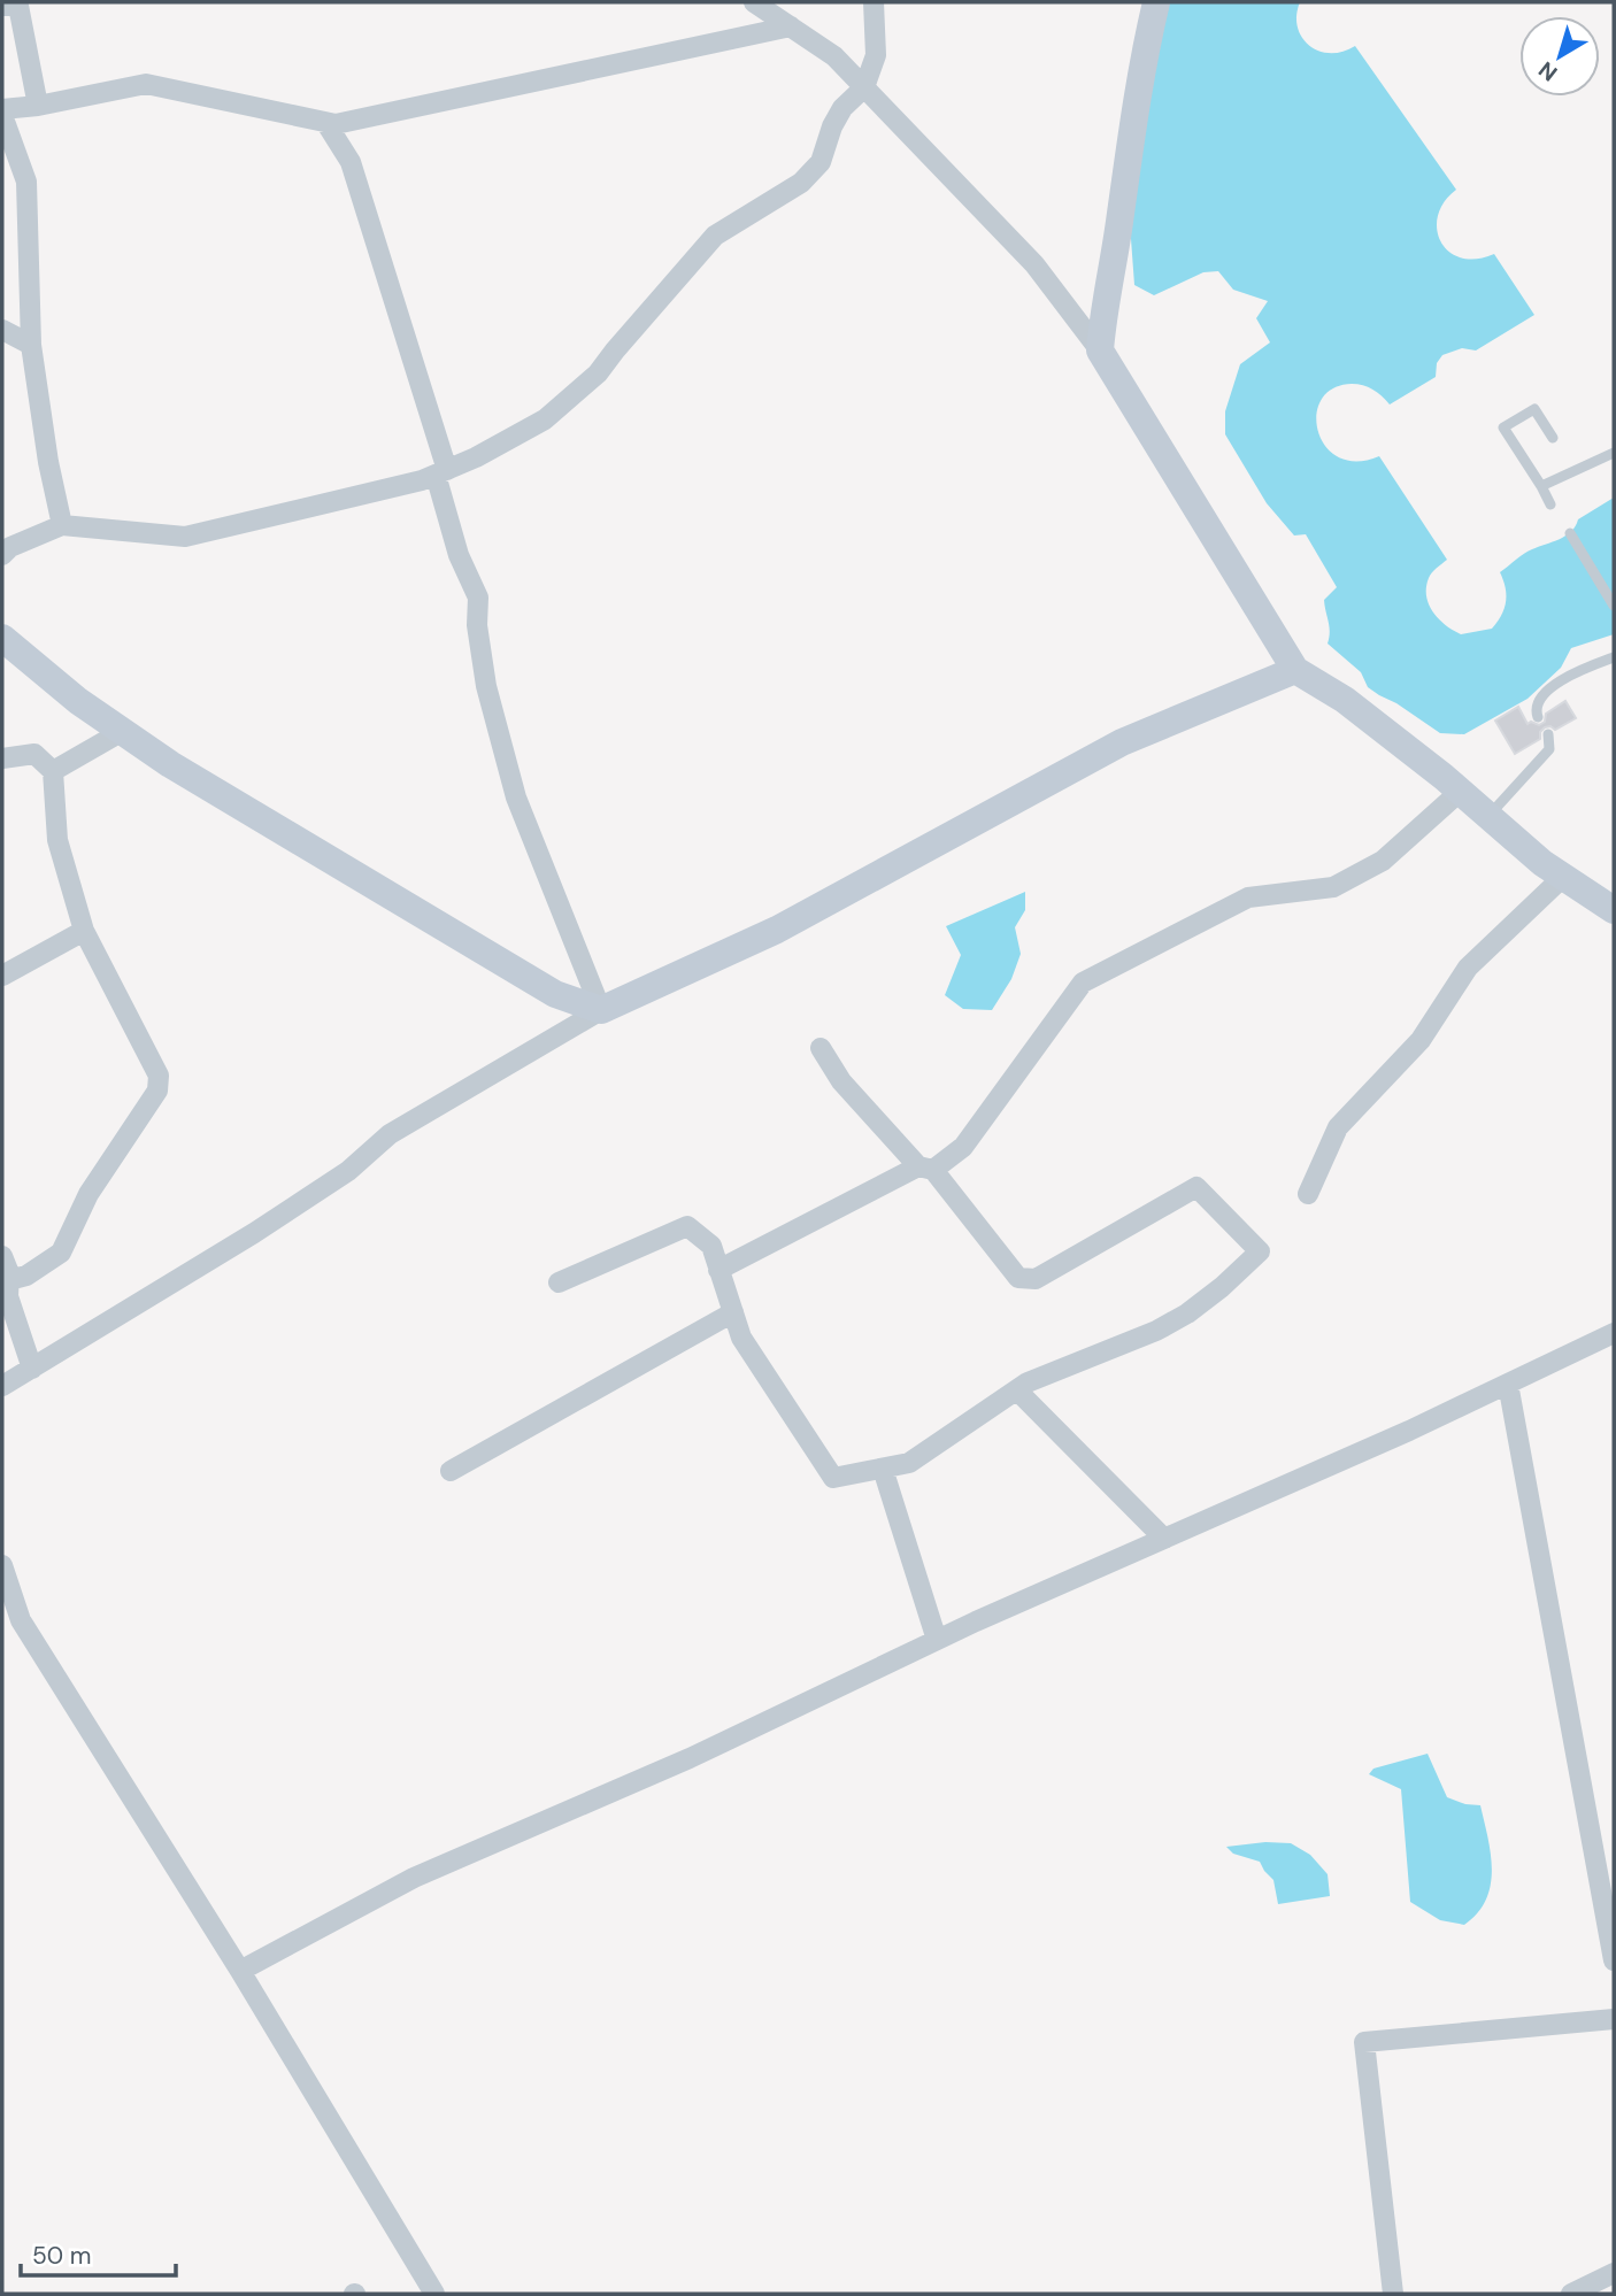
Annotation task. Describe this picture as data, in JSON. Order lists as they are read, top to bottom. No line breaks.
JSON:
{"scale_bar":"50 m","north":"bottom left"}
